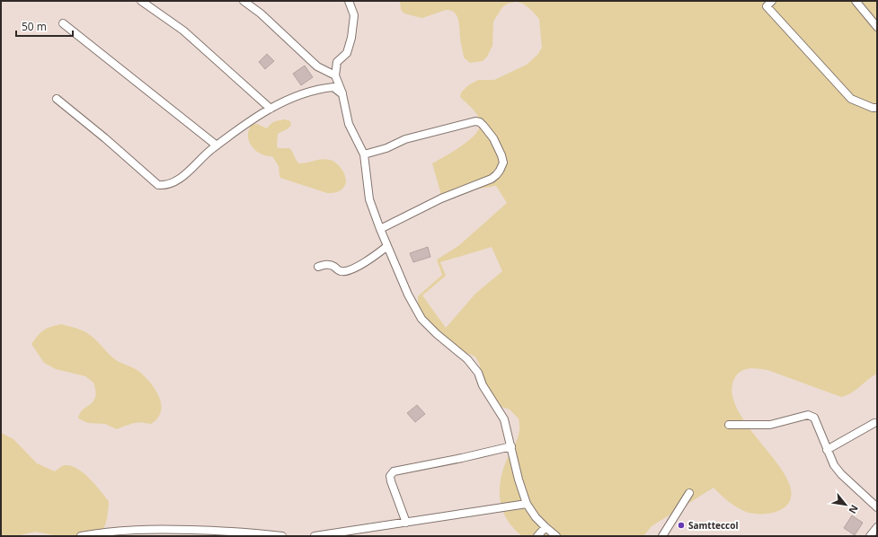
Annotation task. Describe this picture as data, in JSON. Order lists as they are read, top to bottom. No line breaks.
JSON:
{"places":["Samtteccol"],"scale_bar":"50 m","north":"bottom right"}
